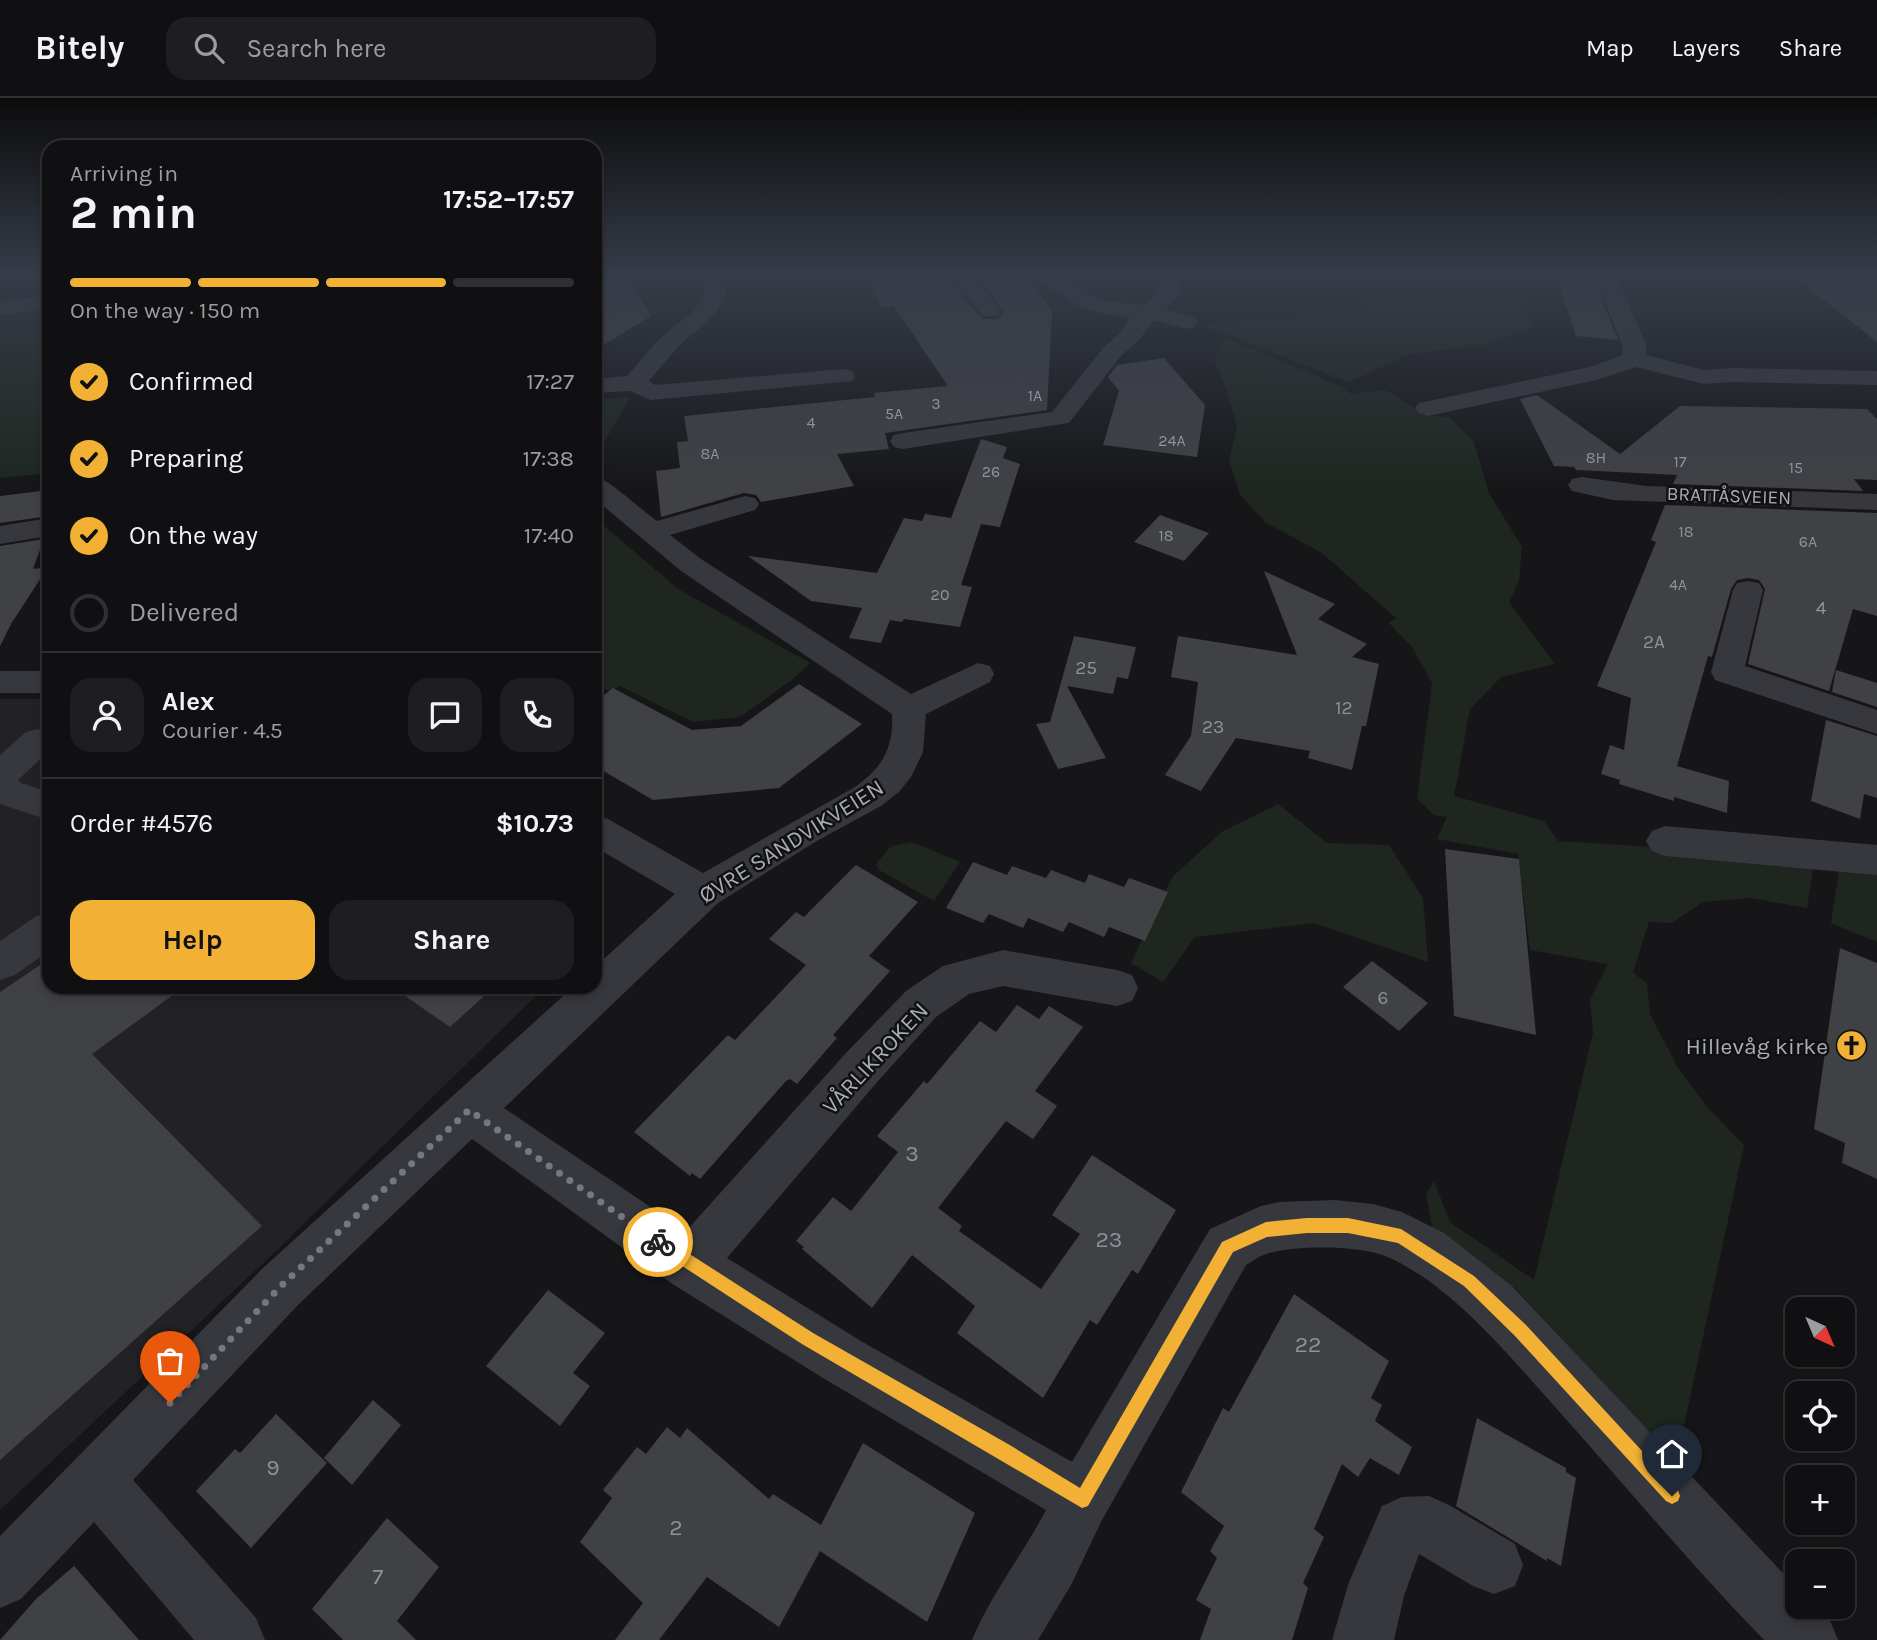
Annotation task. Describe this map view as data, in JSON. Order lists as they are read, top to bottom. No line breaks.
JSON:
{"streets":{"street":["BRATTÅSVEIEN","ØVRE SANDVIKVEIEN","VÅRLIKROKEN"]},"places":{"church":["Hillevåg kirke"]},"house_numbers":["1A","3","5A","4","24A","8A","8H","17","15","26","18","18","6A","4A","20","4","2A","25","12","23","6","3","23","22","9","2","7"],"north":"bottom right","page":{"header":"Bitely","search":"Search here","nav":["Map","Layers","Share"],"heading":["2 min","Arriving in","17:52–17:57"],"panel":["Alex","Courier · 4.5","Order #4576","$10.73"],"bar":"On the way · 150 m","list":[["Confirmed","17:27"],["Preparing","17:38"],["On the way","17:40"],"Delivered"],"buttons":["Help","Share"],"map_buttons":["+","−"]}}
